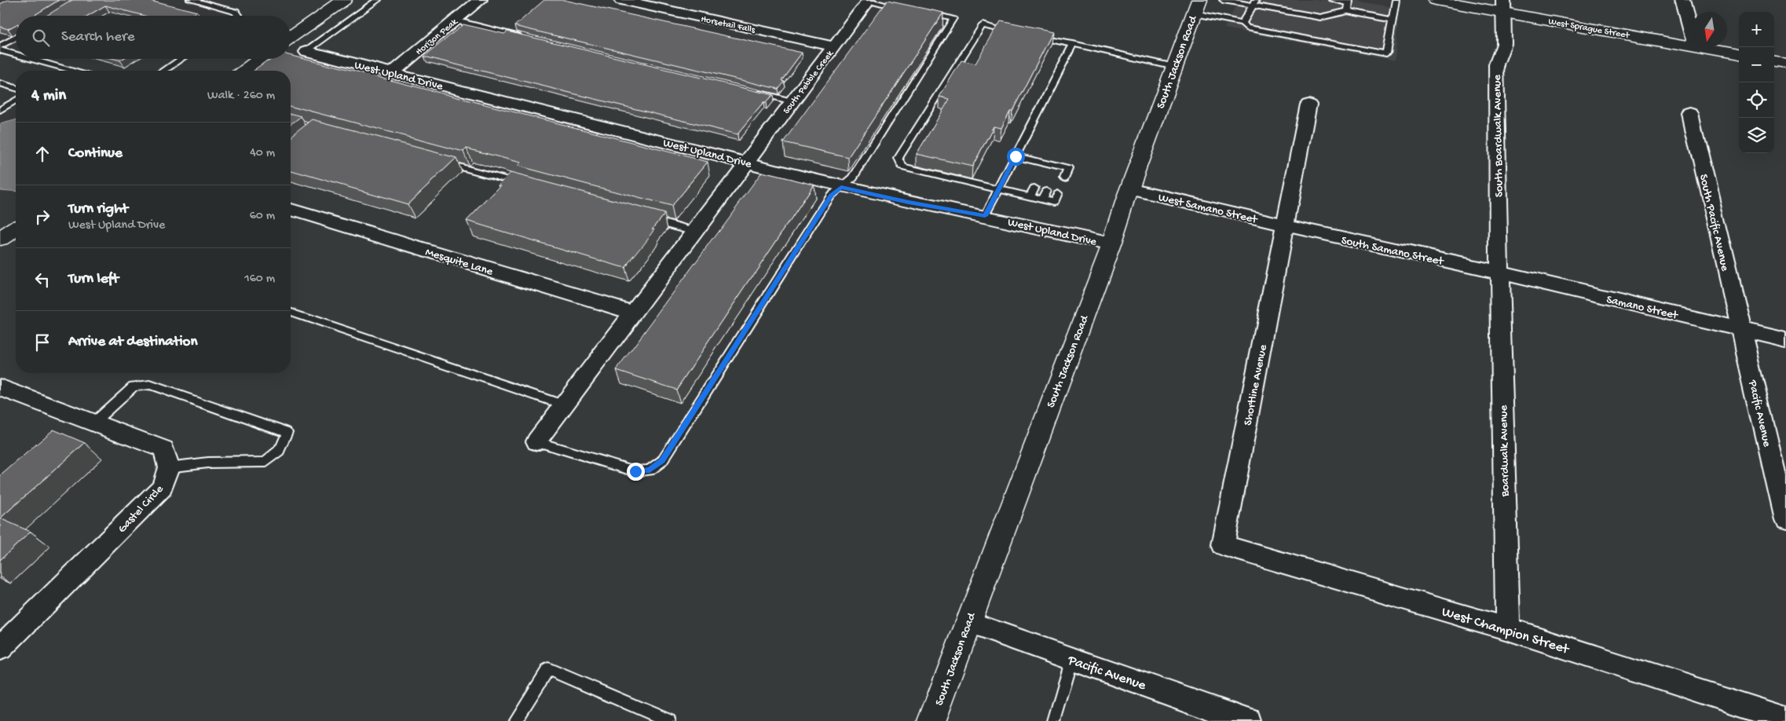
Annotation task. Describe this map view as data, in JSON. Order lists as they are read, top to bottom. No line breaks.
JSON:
{"streets":{"main road":["West Sprague Street","South Jackson Road"],"street":["Horsetail Falls","Horizon Peak","West Upland Drive","South Pebble Creek","South Boardwalk Avenue","West Samano Street","South Pacific Avenue","South Samano Street","Mesquite Lane","Samano Street","Shortline Avenue","Pacific Avenue","Boardwalk Avenue","Gastel Circle","West Champion Street"]},"crossings":[["Horsetail Falls","South Pebble Creek"],["West Sprague Street","South Boardwalk Avenue"],["Horizon Peak","West Upland Drive"],["South Jackson Road","West Upland Drive"],["South Jackson Road","West Samano Street"],["South Jackson Road","Pacific Avenue"],["West Upland Drive","South Pebble Creek"],["South Pebble Creek","Mesquite Lane"],["South Boardwalk Avenue","South Samano Street"],["South Boardwalk Avenue","Samano Street"],["South Boardwalk Avenue","Boardwalk Avenue"],["West Samano Street","South Samano Street"],["West Samano Street","Shortline Avenue"],["South Pacific Avenue","Samano Street"],["South Pacific Avenue","Pacific Avenue"],["South Samano Street","Samano Street"],["South Samano Street","Shortline Avenue"],["South Samano Street","Boardwalk Avenue"],["Samano Street","Pacific Avenue"],["Samano Street","Boardwalk Avenue"],["Shortline Avenue","West Champion Street"],["Boardwalk Avenue","West Champion Street"]],"north":"bottom","page":{"map_buttons":["+","−"],"search":"Search here","heading":["4 min","Walk · 260 m"],"list":[["Continue","40 m"],["Turn right","West Upland Drive","60 m"],["Turn left","160 m"],"Arrive at destination"]}}
